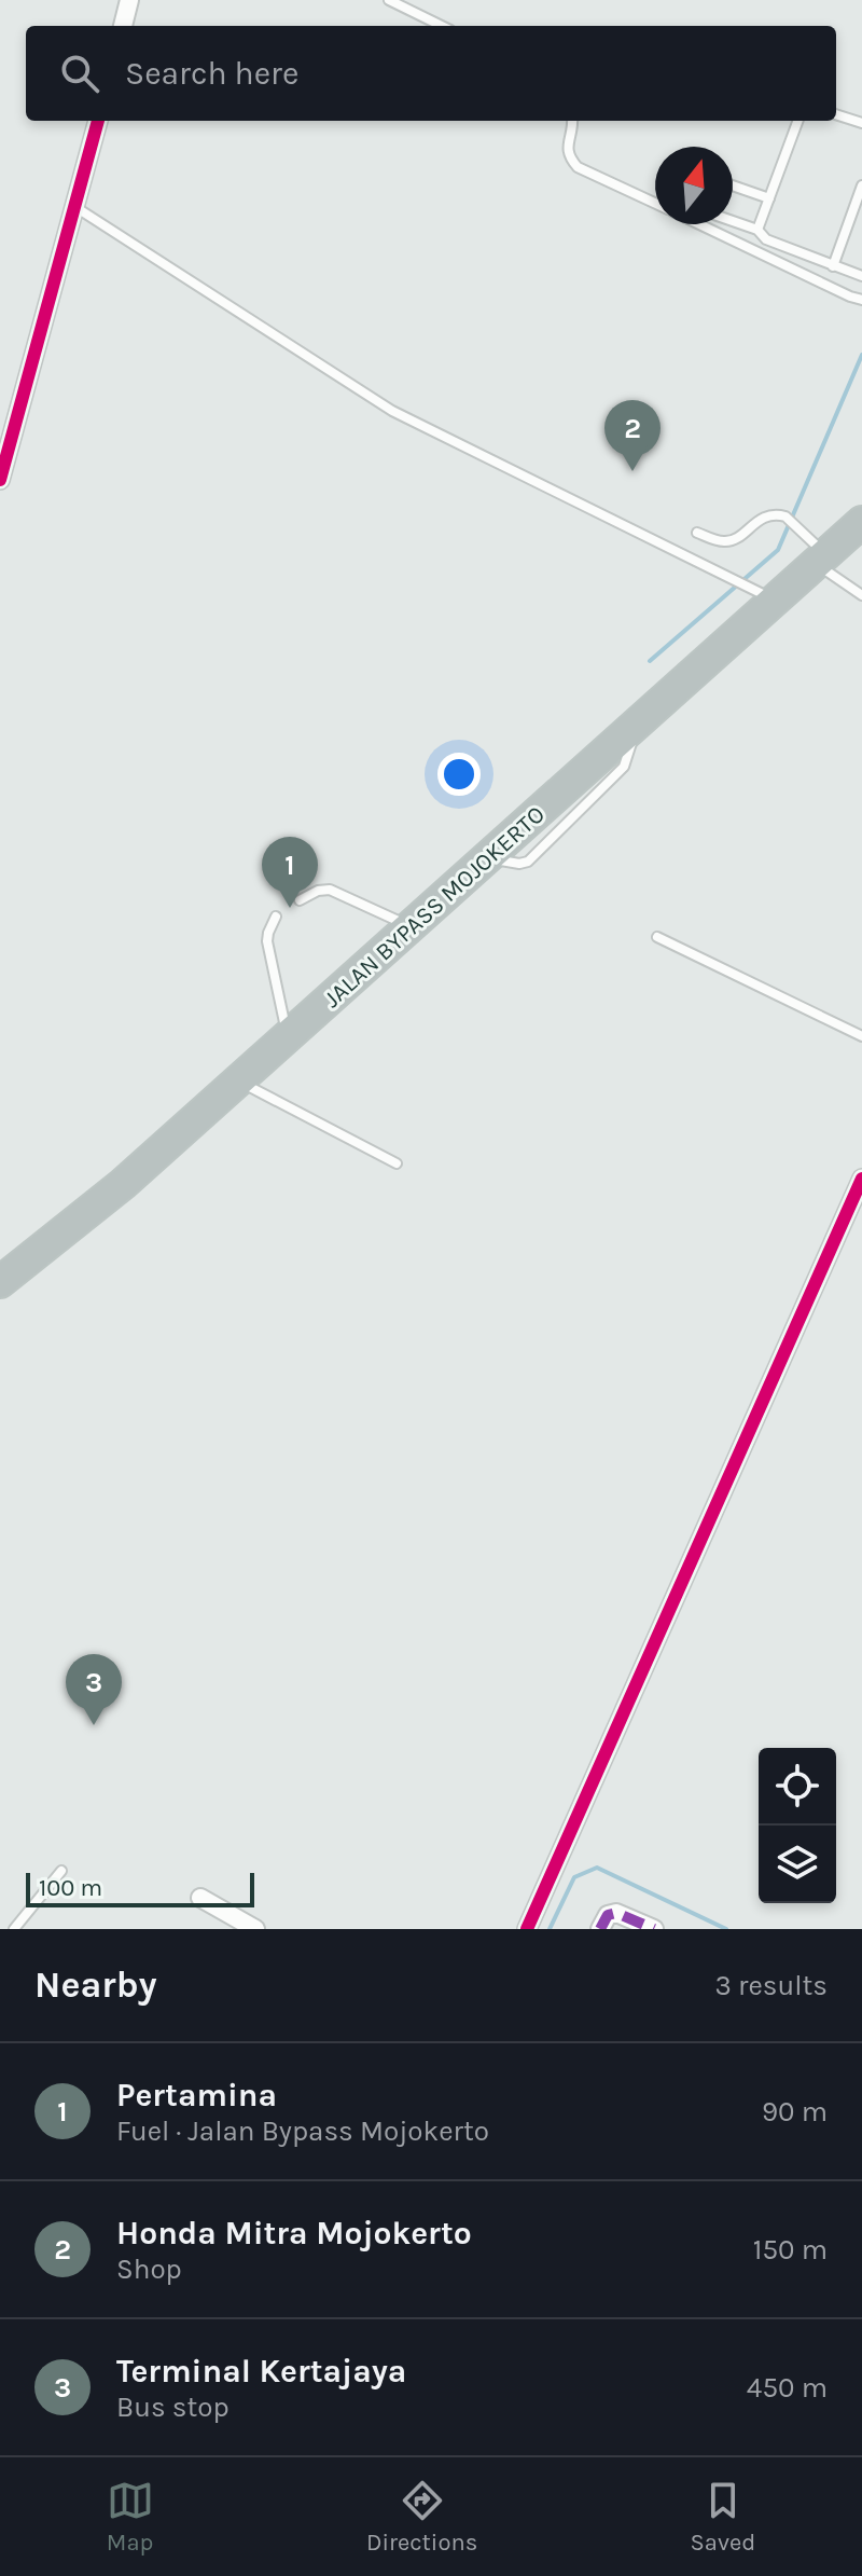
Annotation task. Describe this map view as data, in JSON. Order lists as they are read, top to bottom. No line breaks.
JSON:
{"streets":{"highway":["JALAN BYPASS MOJOKERTO"]},"scale_bar":"100 m","north":"top","page":{"search":"Search here","pins":["2","1","3"],"scale":"100 m","heading":["Nearby","3 results"],"list":[{"mark":"1","name":"Pertamina","note":"Fuel · Jalan Bypass Mojokerto","value":"90 m"},{"mark":"2","name":"Honda Mitra Mojokerto","note":"Shop","value":"150 m"},{"mark":"3","name":"Terminal Kertajaya","note":"Bus stop","value":"450 m"}],"nav":["Map","Directions","Saved"]}}
